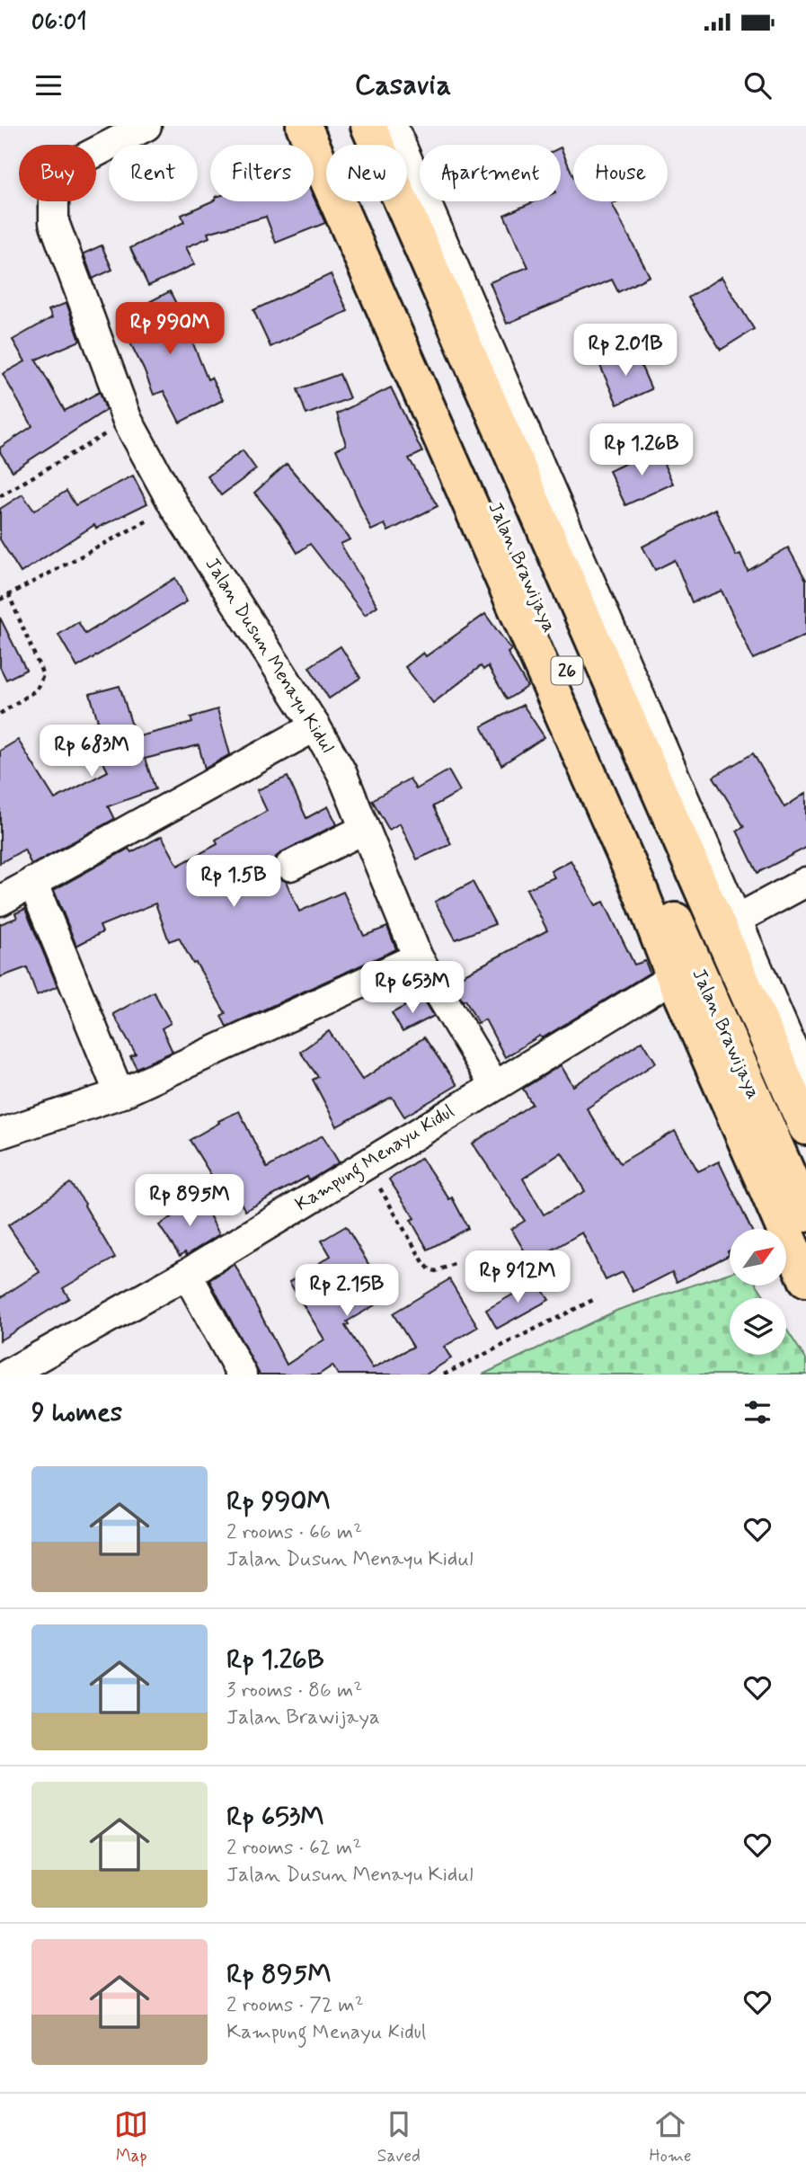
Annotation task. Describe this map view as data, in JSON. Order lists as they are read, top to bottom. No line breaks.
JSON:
{"streets":{"highway":["Jalan Brawijaya","26"],"street":["Jalan Dusun Menayu Kidul","Kampung Menayu Kidul"]},"crossings":[["Jalan Dusun Menayu Kidul","Kampung Menayu Kidul"]],"north":"top right","page":{"status":"06:01","header":"Casavia","chip":["Buy","Rent","Filters","New","Apartment","House"],"price":["Rp 990M","Rp 2.01B","Rp 1.26B","Rp 683M","Rp 1.5B","Rp 653M","Rp 895M","Rp 912M","Rp 2.15B"],"heading":"9 homes","list":[{"name":"Rp 990M","note":"2 rooms · 66 m² · Jalan Dusun Menayu Kidul"},{"name":"Rp 1.26B","note":"3 rooms · 86 m² · Jalan Brawijaya"},{"name":"Rp 653M","note":"2 rooms · 62 m² · Jalan Dusun Menayu Kidul"},{"name":"Rp 895M","note":"2 rooms · 72 m² · Kampung Menayu Kidul"}],"tabs":["Map","Saved","Home"]}}
